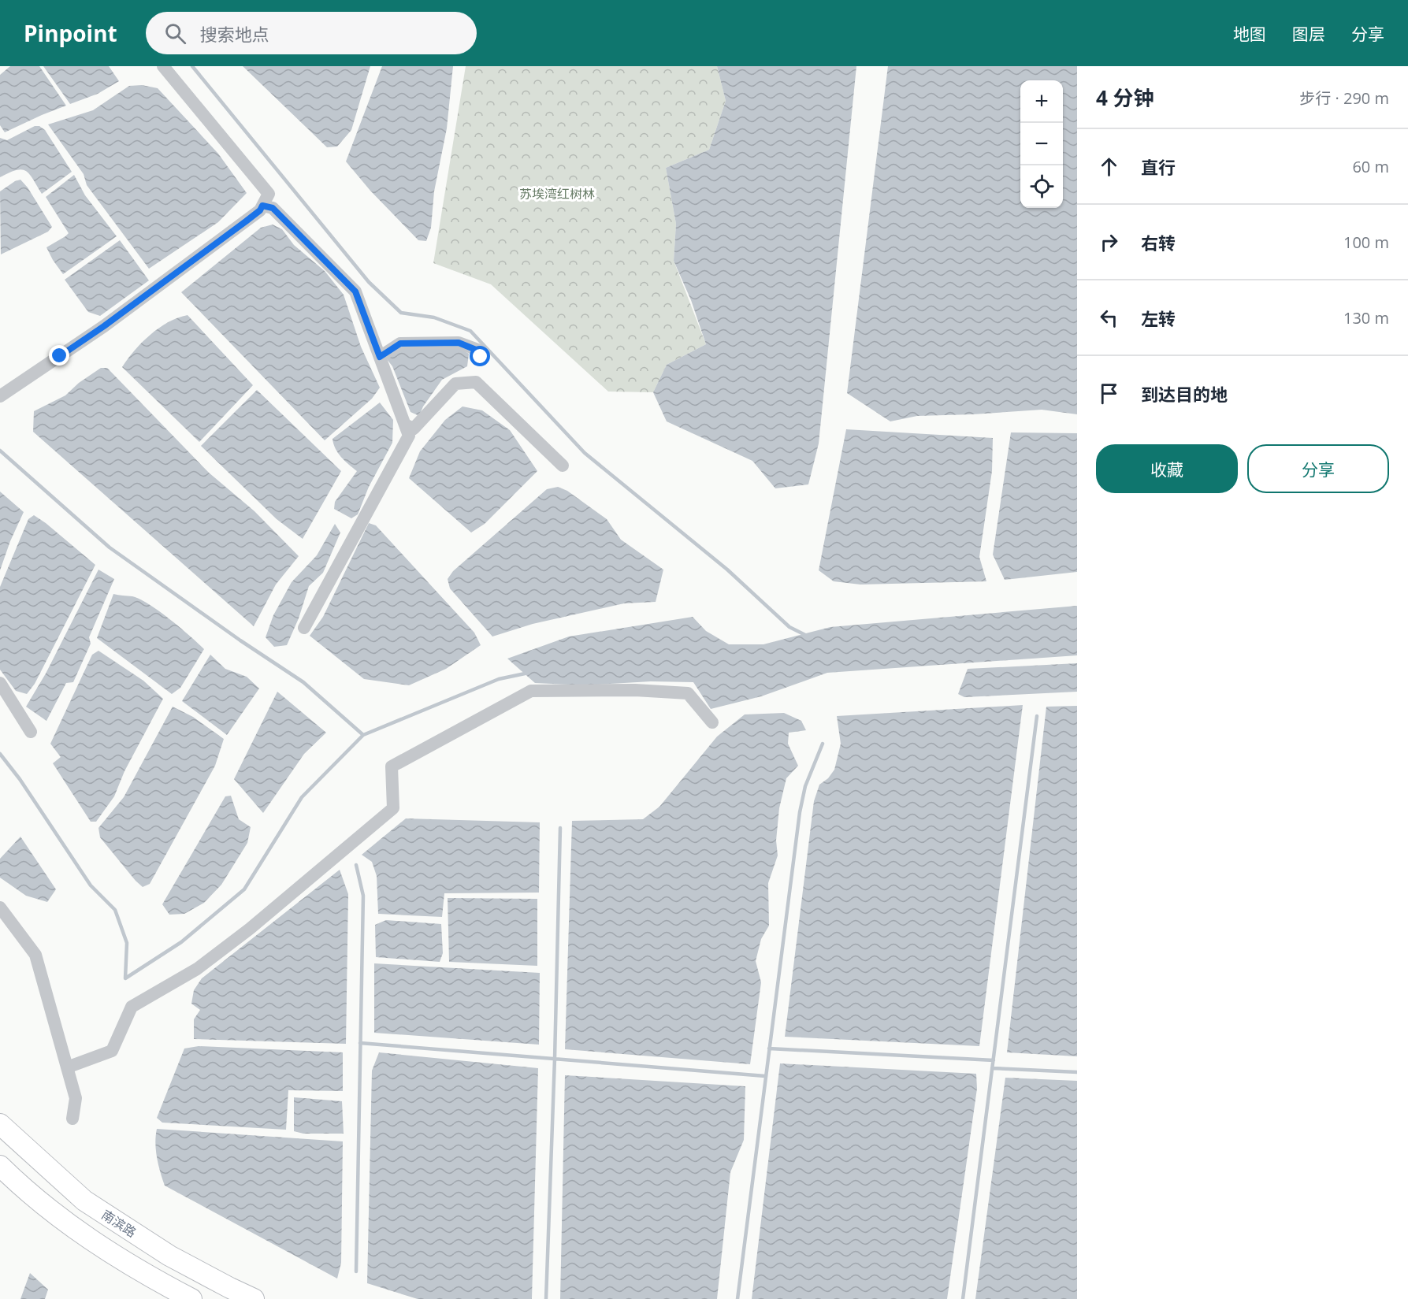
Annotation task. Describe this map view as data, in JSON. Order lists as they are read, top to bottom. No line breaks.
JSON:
{"streets":{"main road":["南滨路"]},"parks":["苏埃湾红树林"],"page":{"header":"Pinpoint","search":"搜索地点","nav":["地图","图层","分享"],"heading":["4 分钟","步行 · 290 m"],"map_buttons":["+","−"],"list":[["直行","60 m"],["右转","100 m"],["左转","130 m"],"到达目的地"],"buttons":["收藏","分享"]}}
